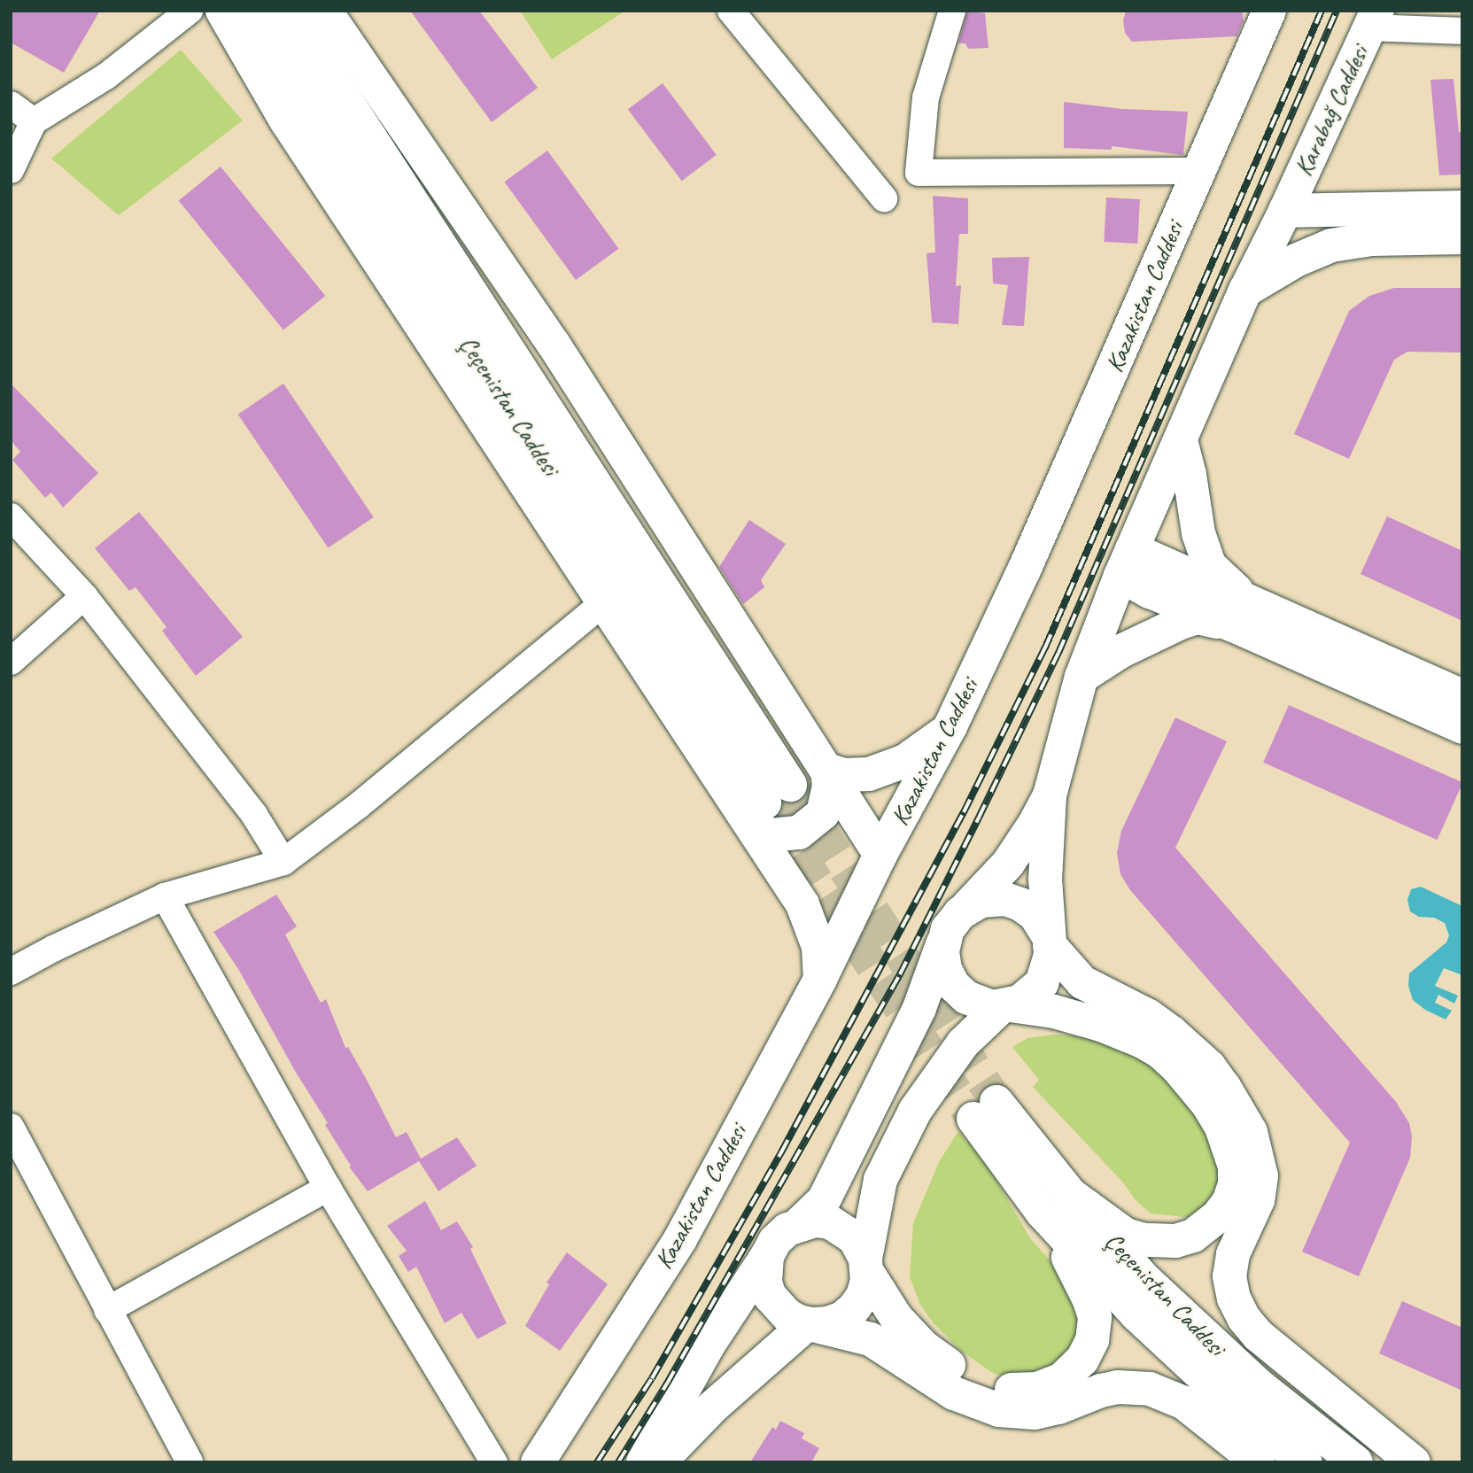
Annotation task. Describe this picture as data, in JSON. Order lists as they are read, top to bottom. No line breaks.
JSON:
{"streets":{"main road":["Karabağ Caddesi","Kazakistan Caddesi","Çeçenistan Caddesi"]}}
